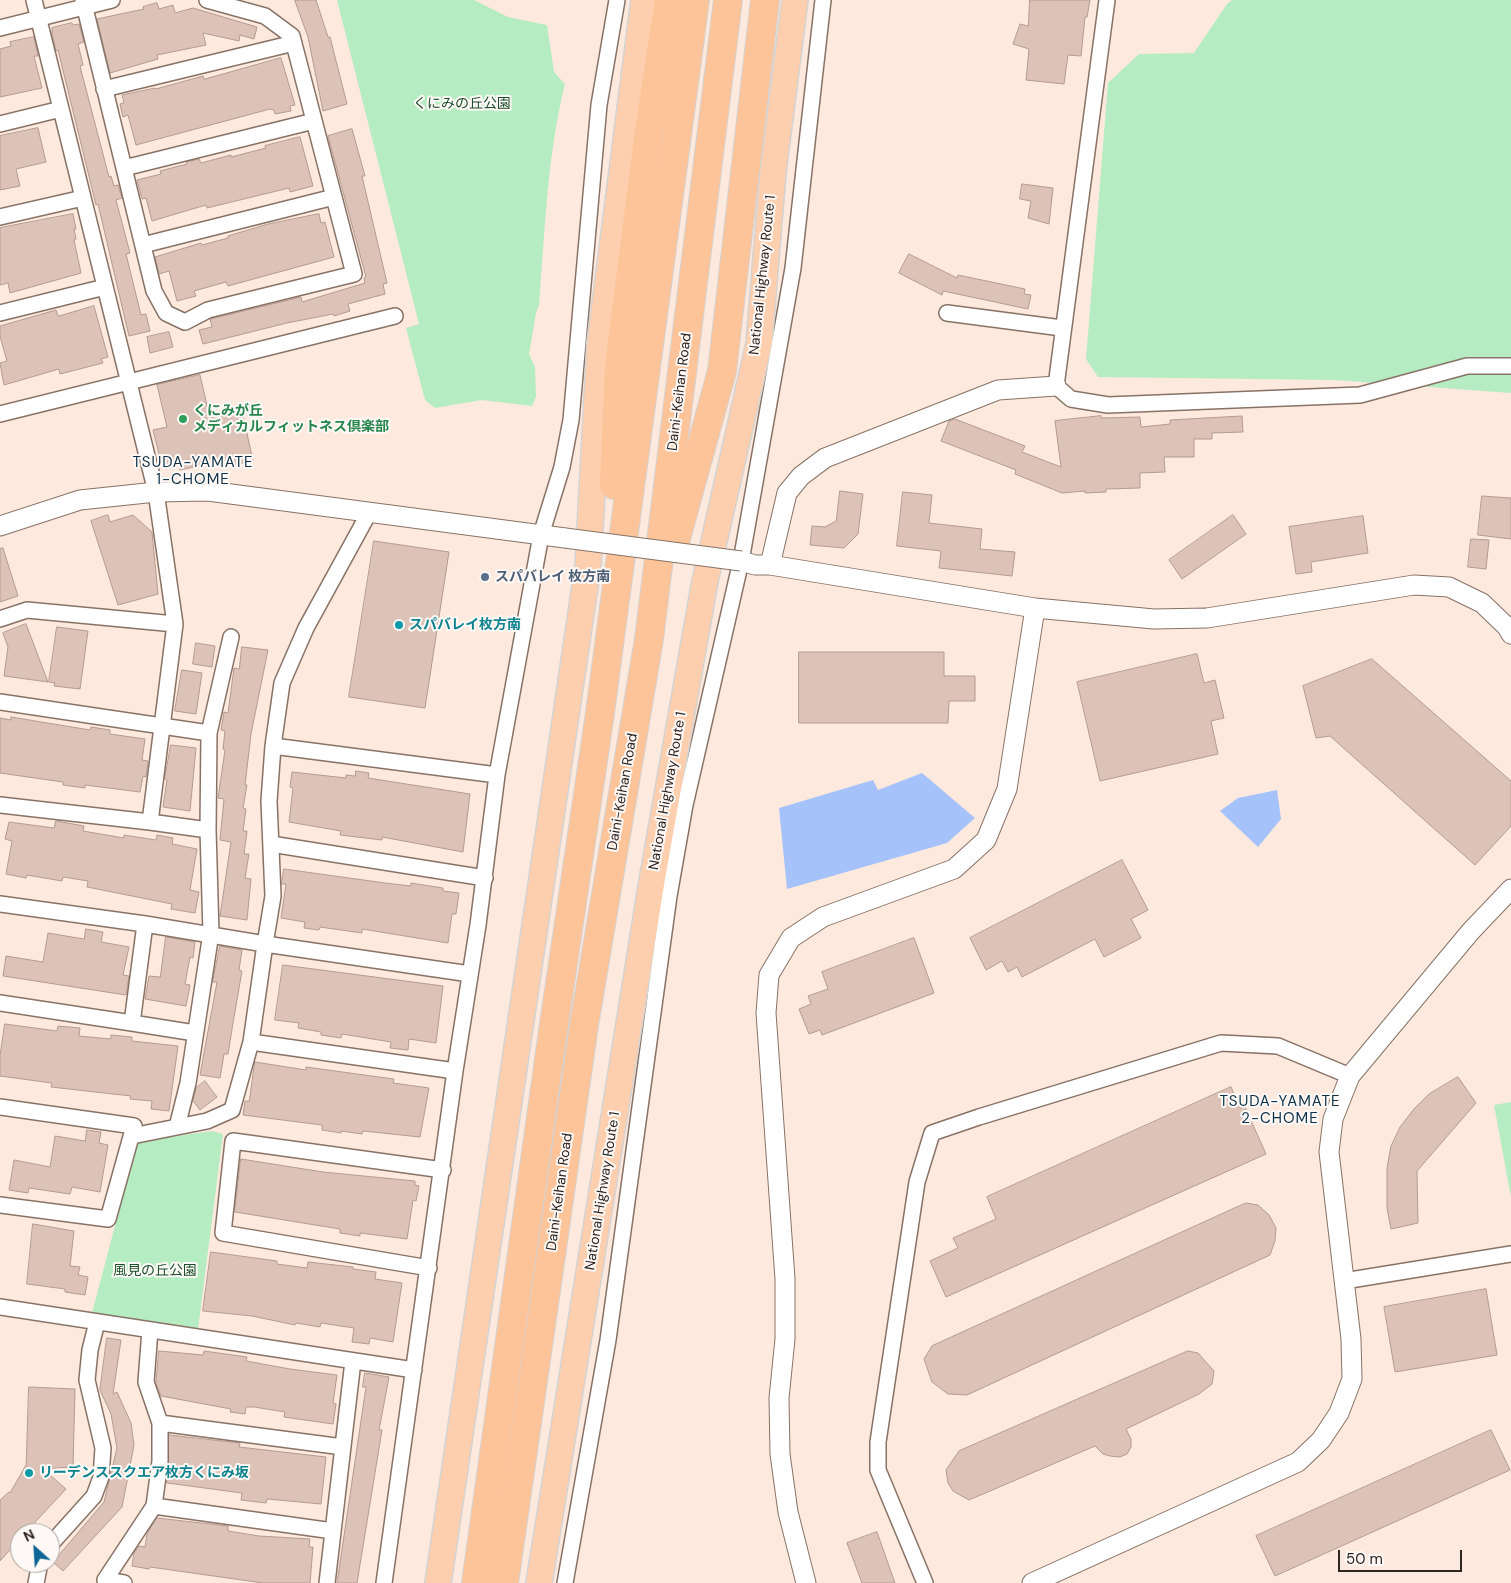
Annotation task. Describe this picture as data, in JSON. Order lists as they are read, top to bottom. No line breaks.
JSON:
{"streets":{"highway":["National Highway Route 1","Daini-Keihan Road"]},"districts":["TSUDA-YAMATE 1-CHOME","TSUDA-YAMATE 2-CHOME"],"parks":["くにみの丘公園","風見の丘公園"],"places":["くにみが丘 メディカルフィットネス倶楽部","スパバレイ 枚方南","スパバレイ枚方南","リーデンススクエア枚方くにみ坂"],"scale_bar":"50 m","north":"top left"}
